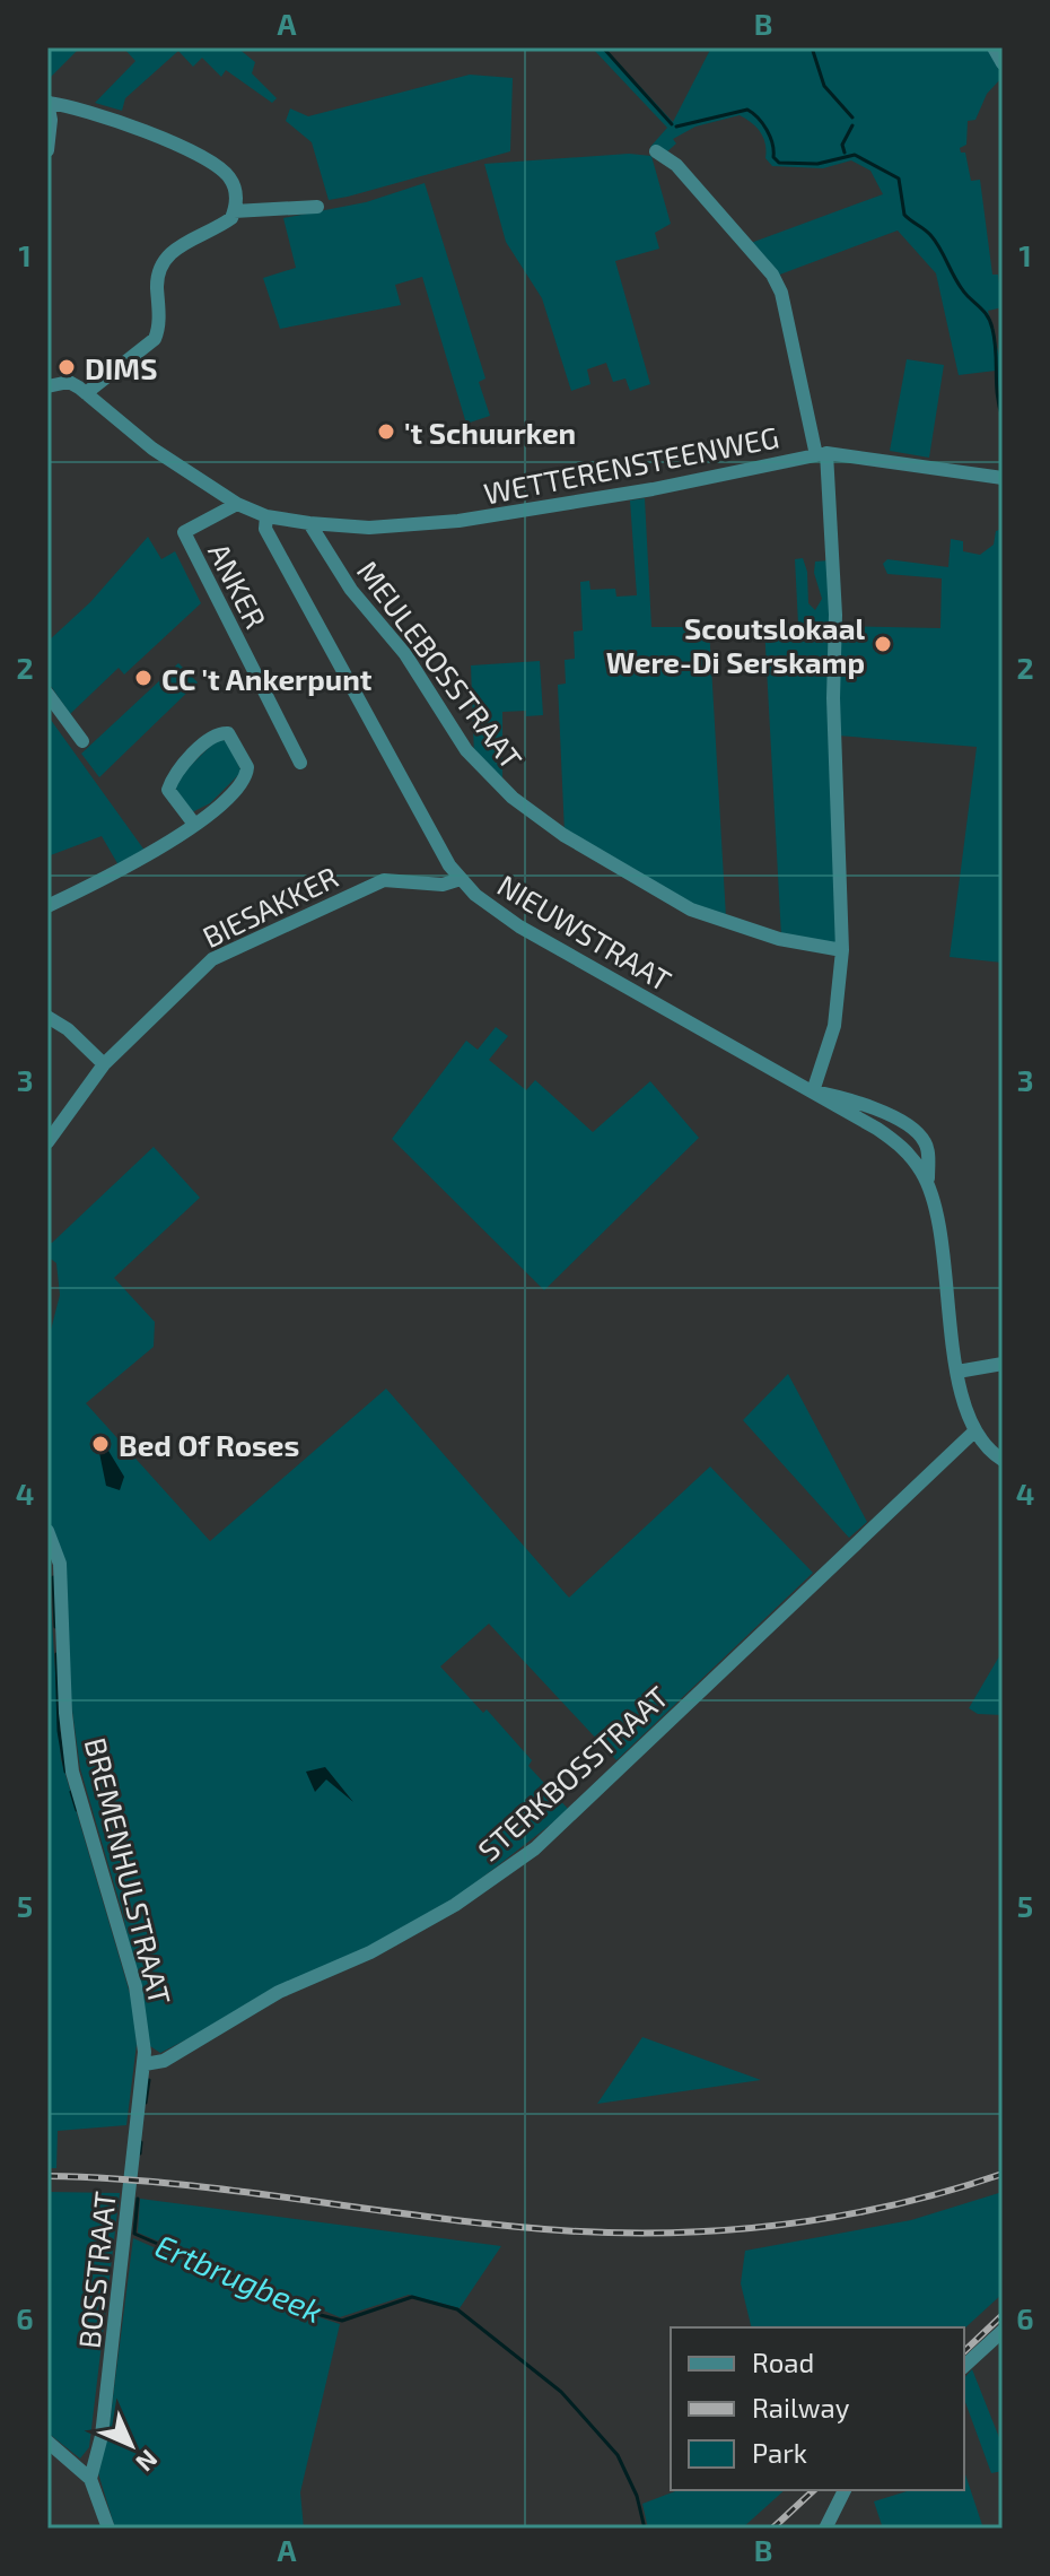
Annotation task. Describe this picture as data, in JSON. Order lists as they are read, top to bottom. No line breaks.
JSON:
{"streets":{"street":["WETTERENSTEENWEG","ANKER","MEULEBOSSTRAAT","BIESAKKER","NIEUWSTRAAT","STERKBOSSTRAAT","BREMENHULSTRAAT","BOSSTRAAT"]},"crossings":[["WETTERENSTEENWEG","ANKER"],["WETTERENSTEENWEG","MEULEBOSSTRAAT"],["WETTERENSTEENWEG","NIEUWSTRAAT"],["ANKER","NIEUWSTRAAT"],["BIESAKKER","NIEUWSTRAAT"],["NIEUWSTRAAT","STERKBOSSTRAAT"],["STERKBOSSTRAAT","BREMENHULSTRAAT"],["STERKBOSSTRAAT","BOSSTRAAT"],["BREMENHULSTRAAT","BOSSTRAAT"]],"water":["Ertbrugbeek"],"places":["DIMS","'t Schuurken","Scoutslokaal Were-Di Serskamp","CC 't Ankerpunt","Bed Of Roses"],"legend":["Road","Railway","Park"],"north":"bottom right","grid":{"columns":["A","B"],"rows":["1","2","3","4","5","6"]}}
